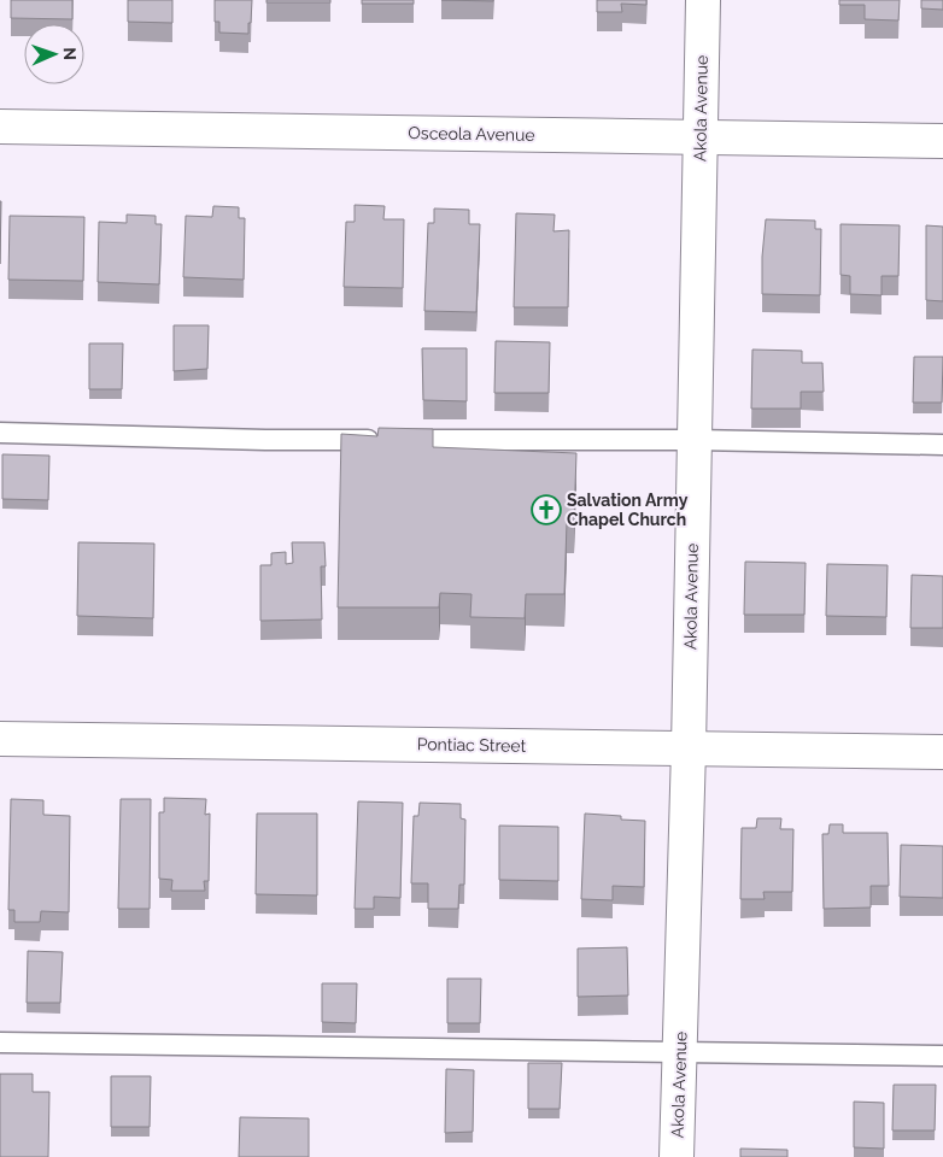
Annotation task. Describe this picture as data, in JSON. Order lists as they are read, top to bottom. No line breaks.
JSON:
{"streets":{"street":["Akola Avenue","Osceola Avenue","Pontiac Street"]},"crossings":[["Akola Avenue","Osceola Avenue"],["Akola Avenue","Pontiac Street"]],"places":{"church":["Salvation Army Chapel Church"]},"north":"right"}
